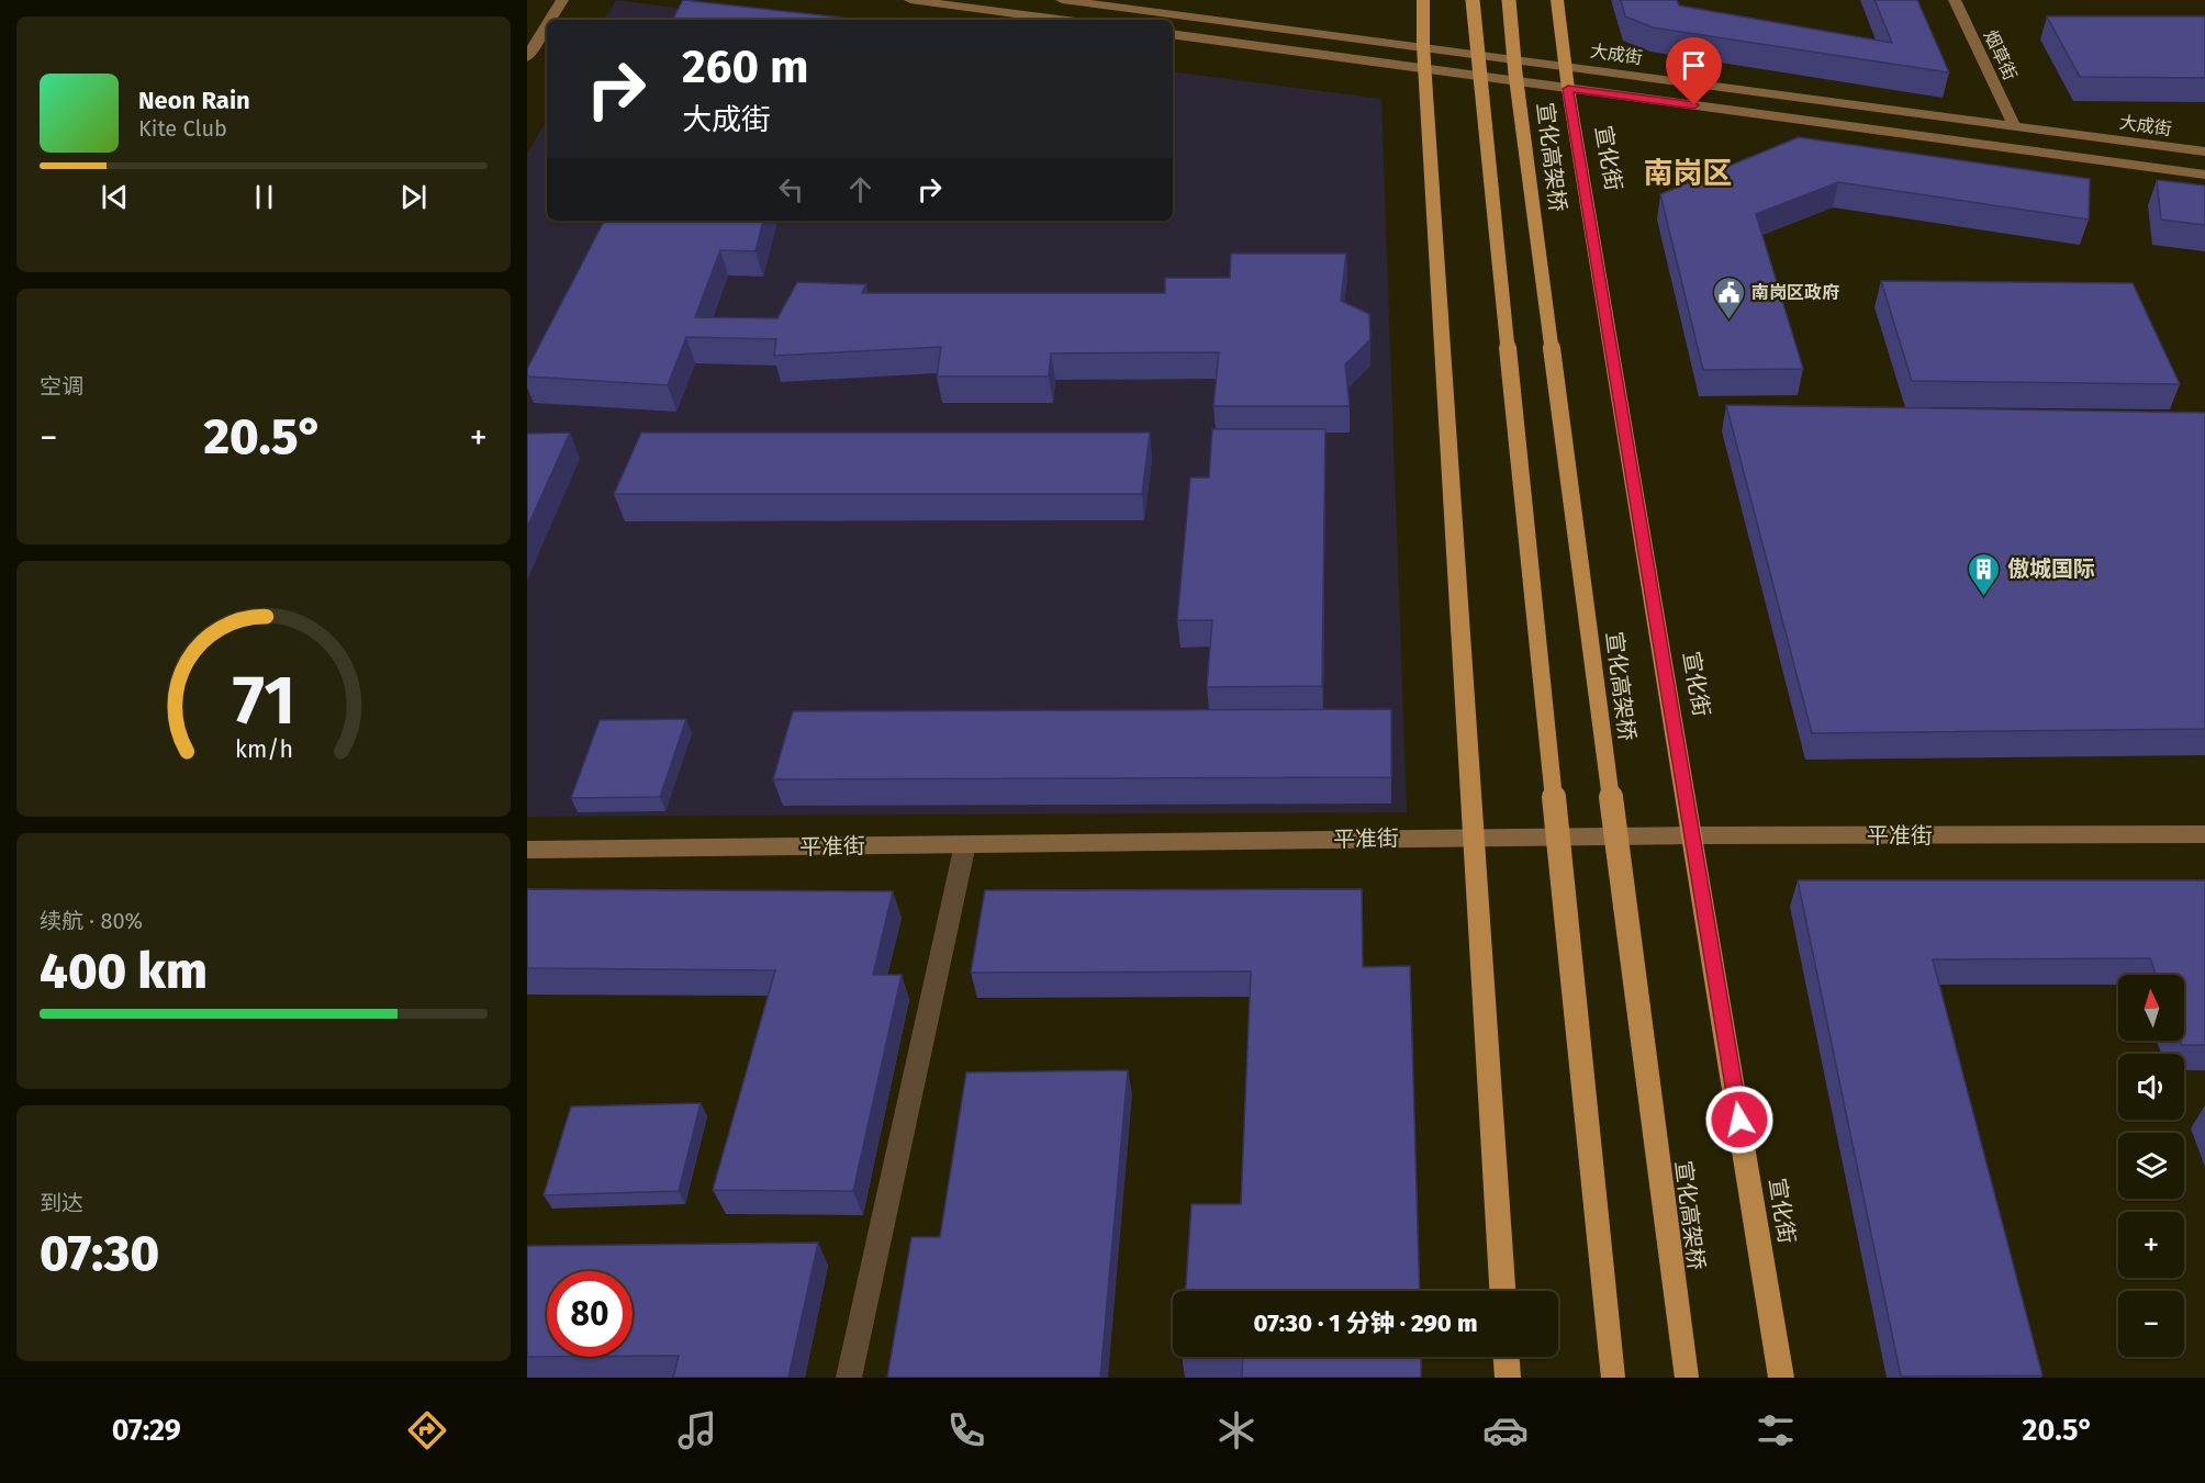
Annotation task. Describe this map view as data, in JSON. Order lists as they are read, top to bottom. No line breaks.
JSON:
{"streets":{"highway":["宣化高架桥","宣化街"],"main road":["大成街","烟草街","平准街"]},"crossings":[["大成街","烟草街"],["大成街","宣化街"],["宣化街","平准街"]],"districts":["南岗区"],"places":{"public building":["南岗区政府"],"building":["傲城国际"]},"north":"top","page":{"turn":["260 m","大成街"],"song":["Neon Rain","Kite Club"],"tile":["空调",["续航 · 80%","400 km"],["到达","07:30"]],"heat":["−","20.5°","+"],"map_buttons":["+","−"],"limit":"80","trip":"07:30 · 1 分钟 · 290 m","tabs":["07:29","20.5°"],"gauge":["71","km/h"]}}
